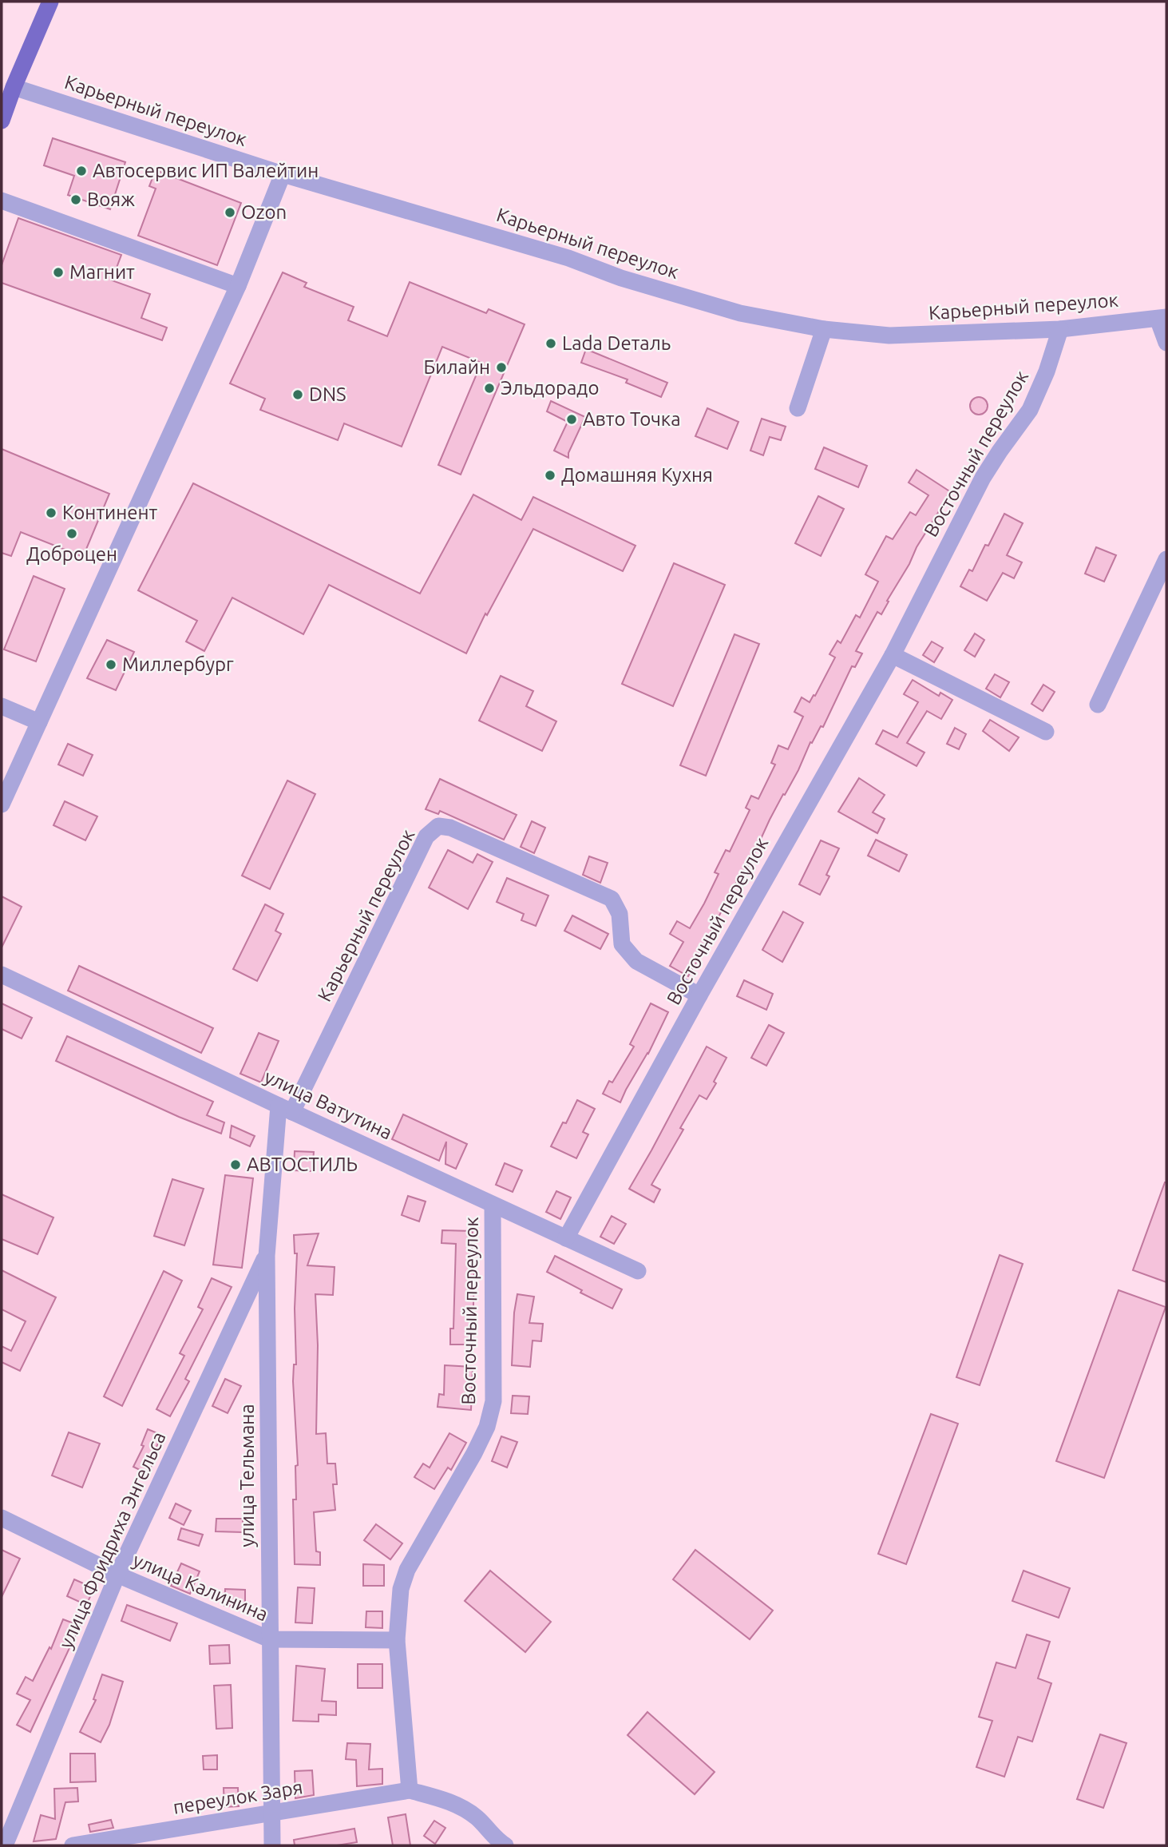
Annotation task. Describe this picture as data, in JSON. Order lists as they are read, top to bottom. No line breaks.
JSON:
{"streets":{"street":["Карьерный переулок","Восточный переулок","улица Ватутина","улица Тельмана","улица Фридриха Энгельса","улица Калинина","переулок Заря"]},"crossings":[["Карьерный переулок","Восточный переулок"],["Карьерный переулок","улица Ватутина"],["Карьерный переулок","улица Тельмана"],["Восточный переулок","улица Ватутина"],["Восточный переулок","улица Калинина"],["Восточный переулок","переулок Заря"],["улица Ватутина","улица Тельмана"],["улица Тельмана","улица Фридриха Энгельса"],["улица Тельмана","улица Калинина"],["улица Тельмана","переулок Заря"],["улица Фридриха Энгельса","улица Калинина"]],"places":["Автосервис ИП Валейтин","Вояж","Ozon","Магнит","Lada Dеталь","Билайн","Эльдорадо","DNS","Авто Точка","Домашняя Кухня","Континент","Доброцен","Миллербург","АВТОСТИЛЬ"]}
